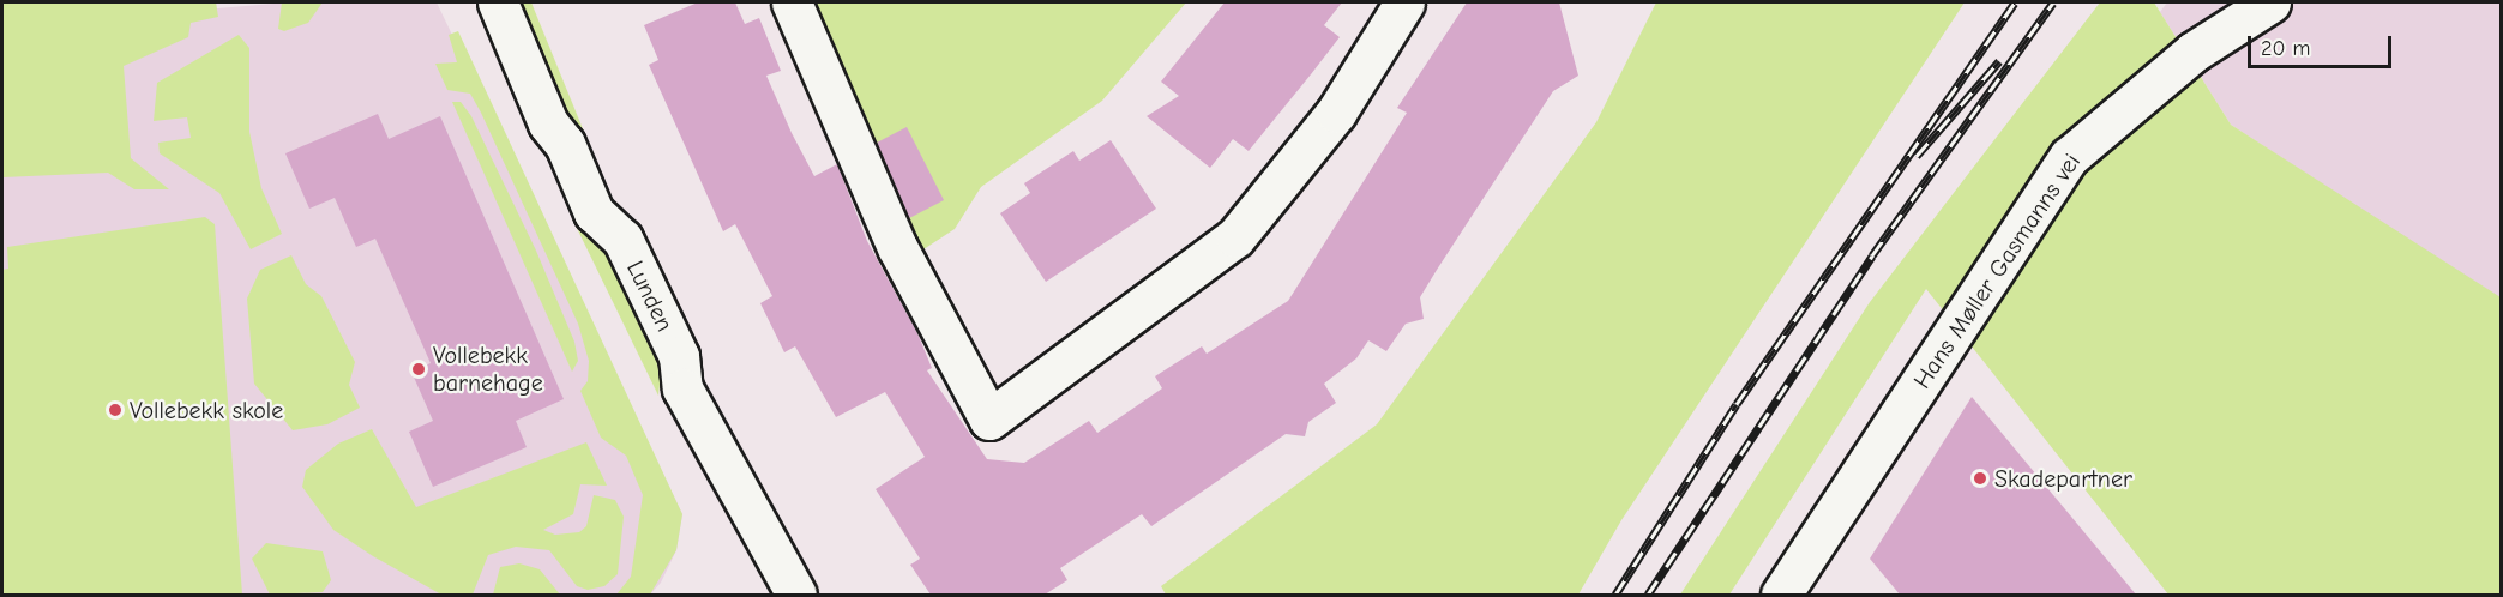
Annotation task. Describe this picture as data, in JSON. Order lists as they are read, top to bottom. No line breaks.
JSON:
{"streets":{"street":["Hans Møller Gasmanns vei","Lunden"]},"places":["Vollebekk barnehage","Vollebekk skole","Skadepartner"],"scale_bar":"20 m"}
